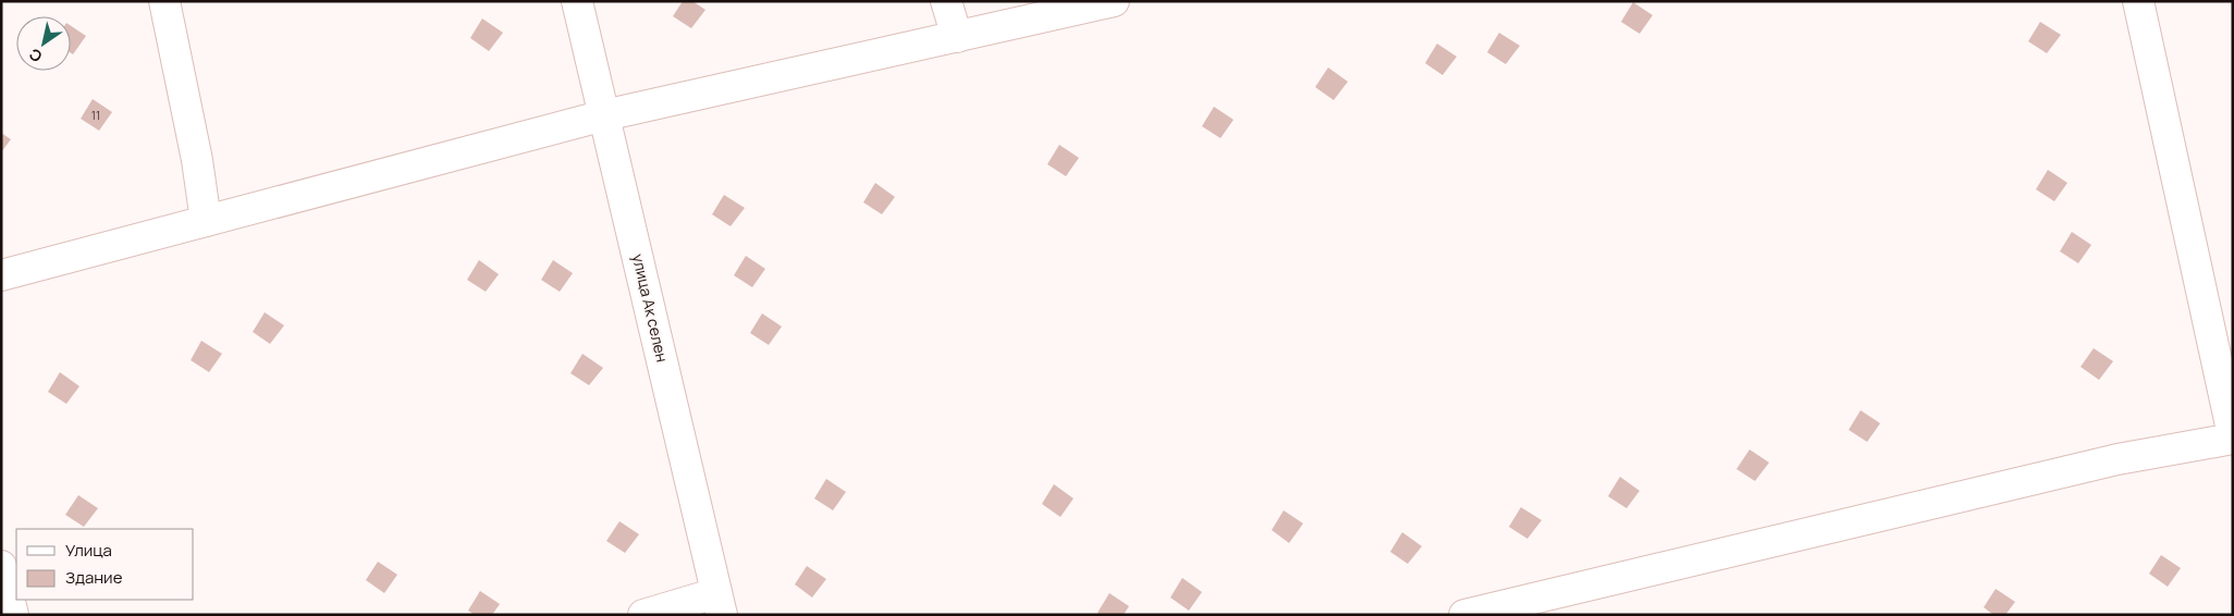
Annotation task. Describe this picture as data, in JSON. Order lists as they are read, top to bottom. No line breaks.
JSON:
{"streets":{"street":["улица Ак селен"]},"house_numbers":["11"],"legend":["Улица","Здание"],"north":"bottom left"}
